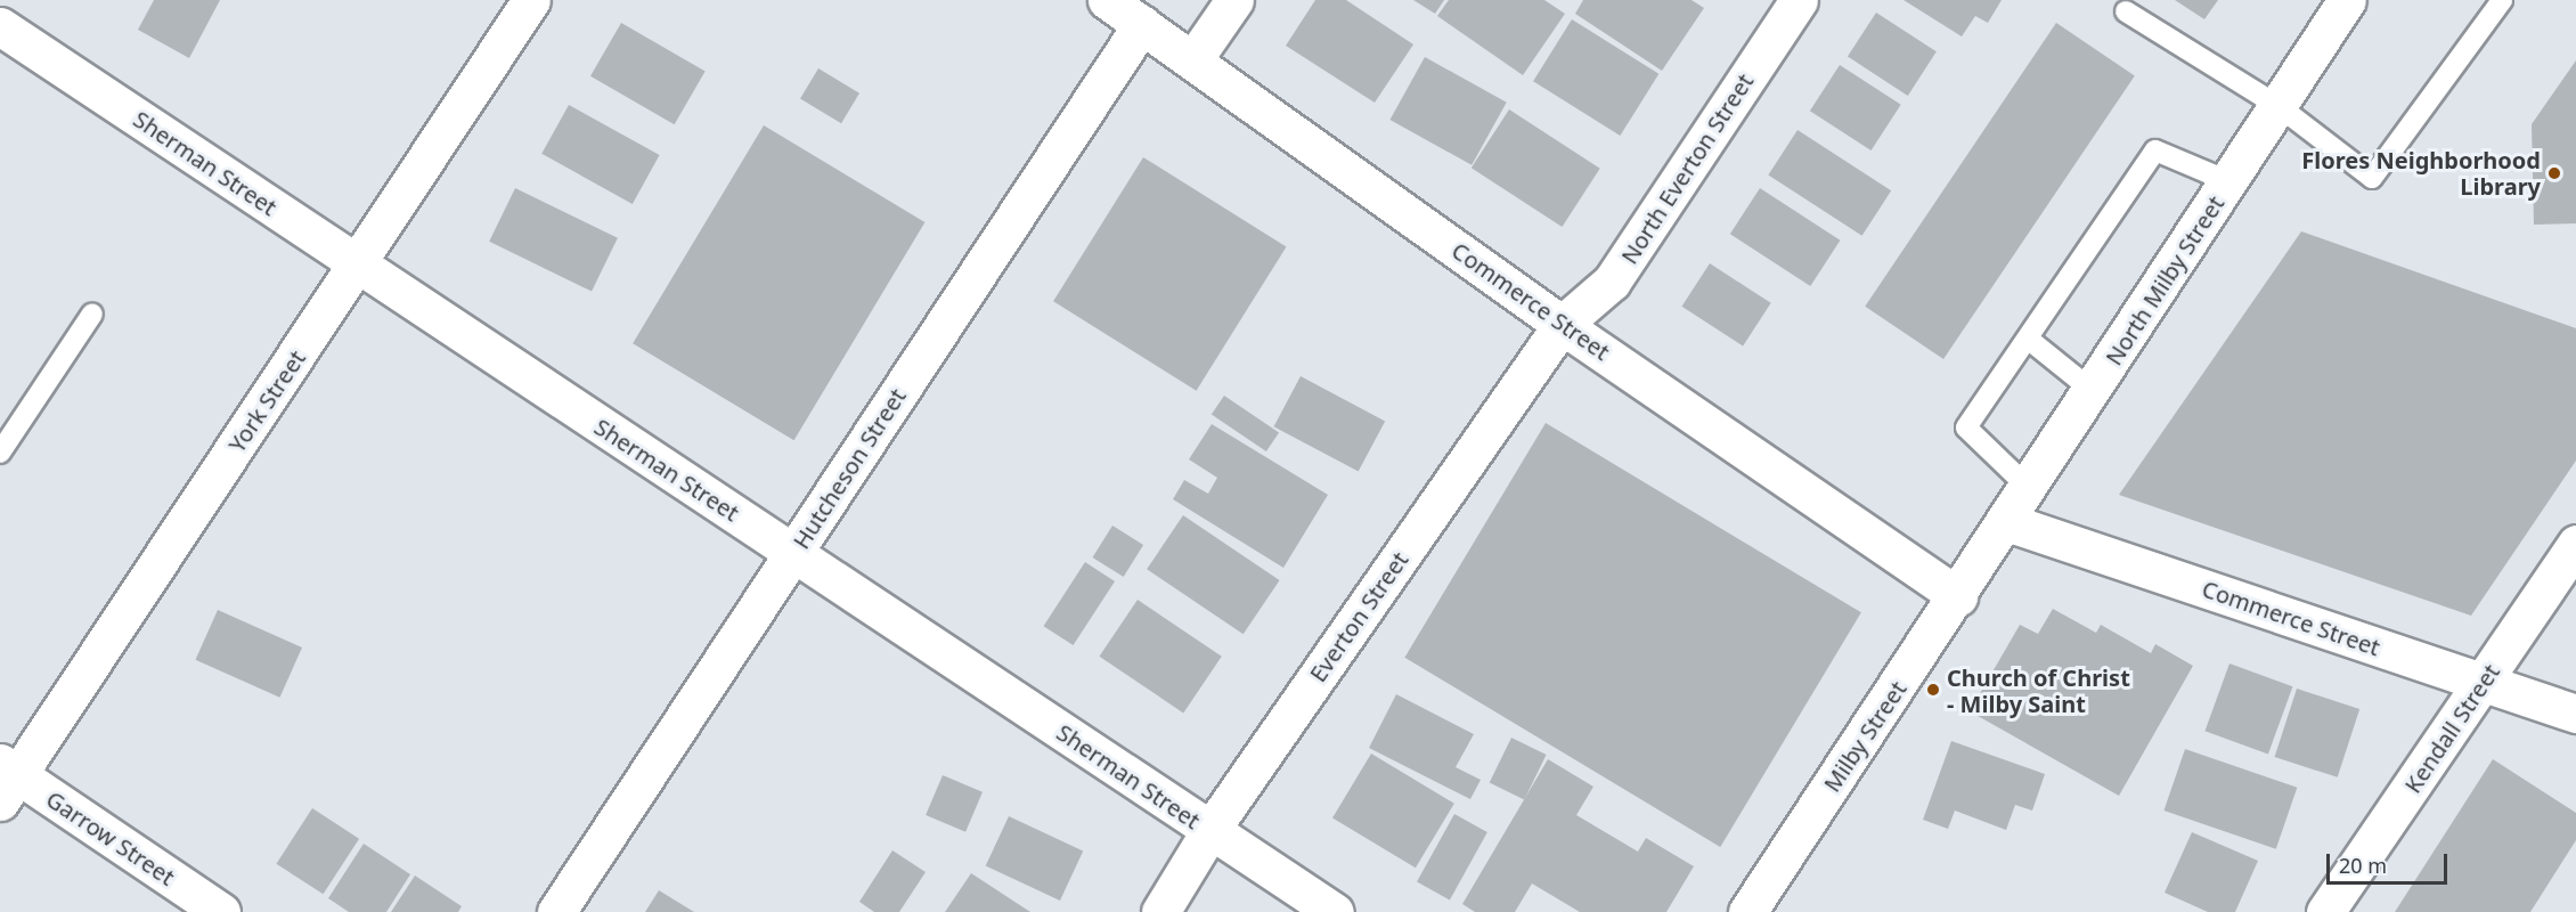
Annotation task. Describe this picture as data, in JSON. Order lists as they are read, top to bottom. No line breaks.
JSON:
{"streets":{"street":["Sherman Street","North Everton Street","North Milby Street","Commerce Street","York Street","Hutcheson Street","Everton Street","Kendall Street","Milby Street","Garrow Street"]},"crossings":[["Sherman Street","York Street"],["Sherman Street","Hutcheson Street"],["Sherman Street","Everton Street"],["North Everton Street","Commerce Street"],["North Everton Street","Everton Street"],["North Milby Street","Commerce Street"],["North Milby Street","Milby Street"],["Commerce Street","Hutcheson Street"],["Commerce Street","Everton Street"],["Commerce Street","Kendall Street"],["Commerce Street","Milby Street"],["York Street","Garrow Street"]],"places":["Flores Neighborhood Library","Church of Christ - Milby Saint"],"scale_bar":"20 m"}
